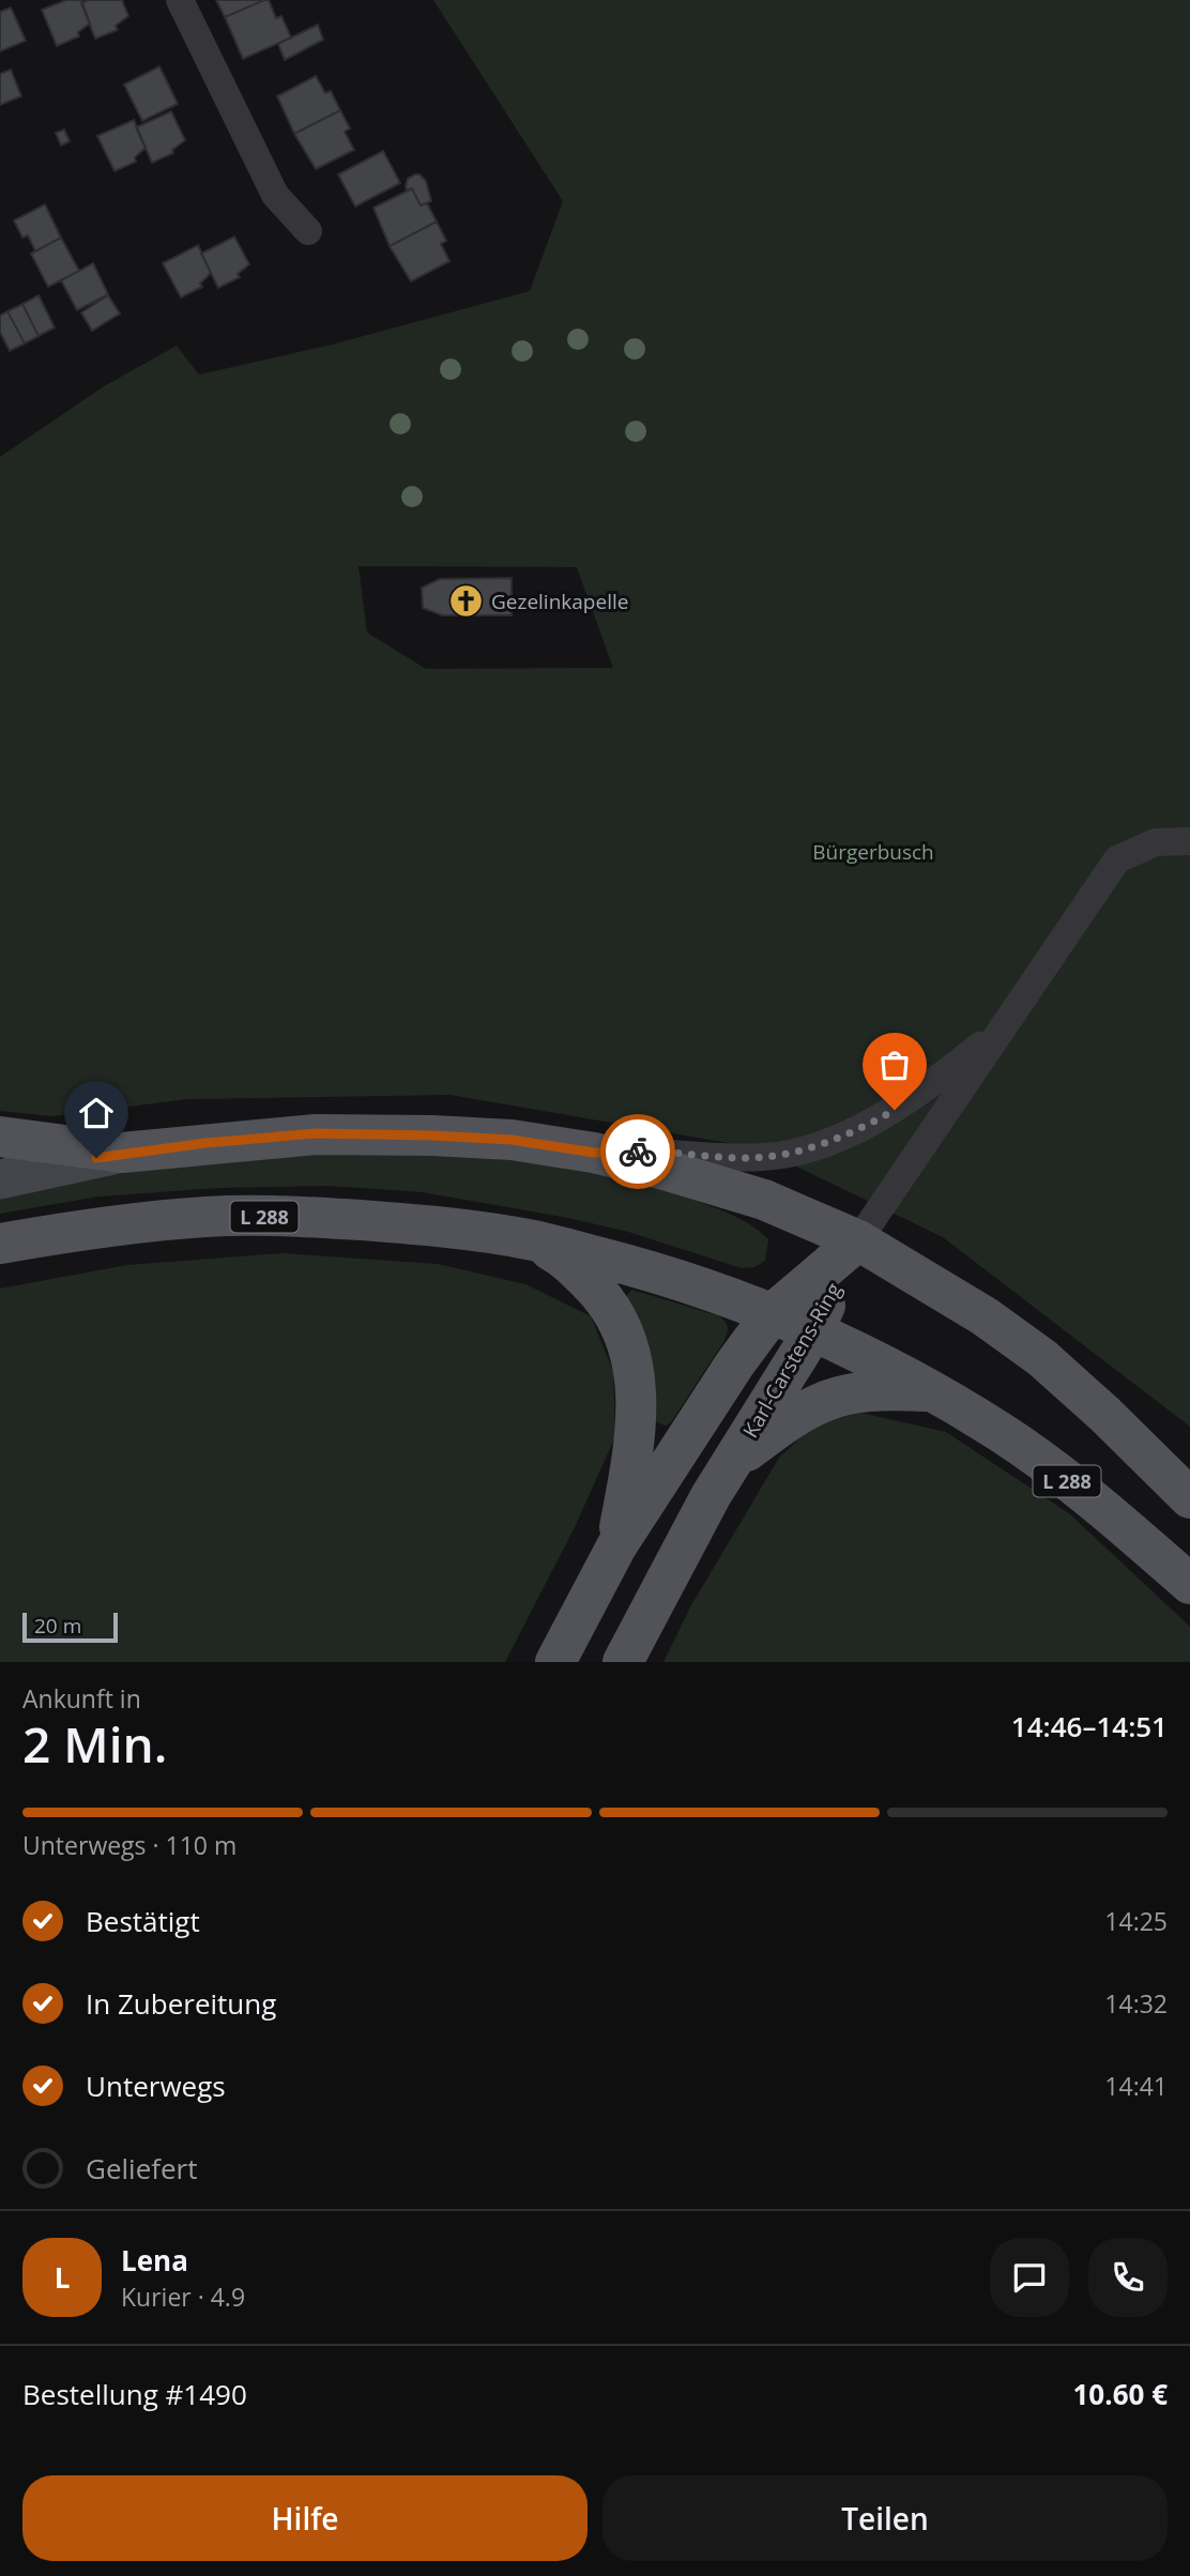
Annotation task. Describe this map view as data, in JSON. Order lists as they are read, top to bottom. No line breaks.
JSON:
{"streets":{"main road":["L 288","Karl-Carstens-Ring"]},"crossings":[["L 288","Karl-Carstens-Ring"]],"parks":["Bürgerbusch"],"places":{"church":["Gezelinkapelle"]},"scale_bar":"20 m","page":{"scale":"20 m","heading":["2 Min.","Ankunft in","14:46–14:51"],"panel":["Lena","Kurier · 4.9","Bestellung #1490","10.60 €"],"bar":"Unterwegs · 110 m","list":[["Bestätigt","14:25"],["In Zubereitung","14:32"],["Unterwegs","14:41"],"Geliefert"],"round":"L","buttons":["Hilfe","Teilen"]}}
